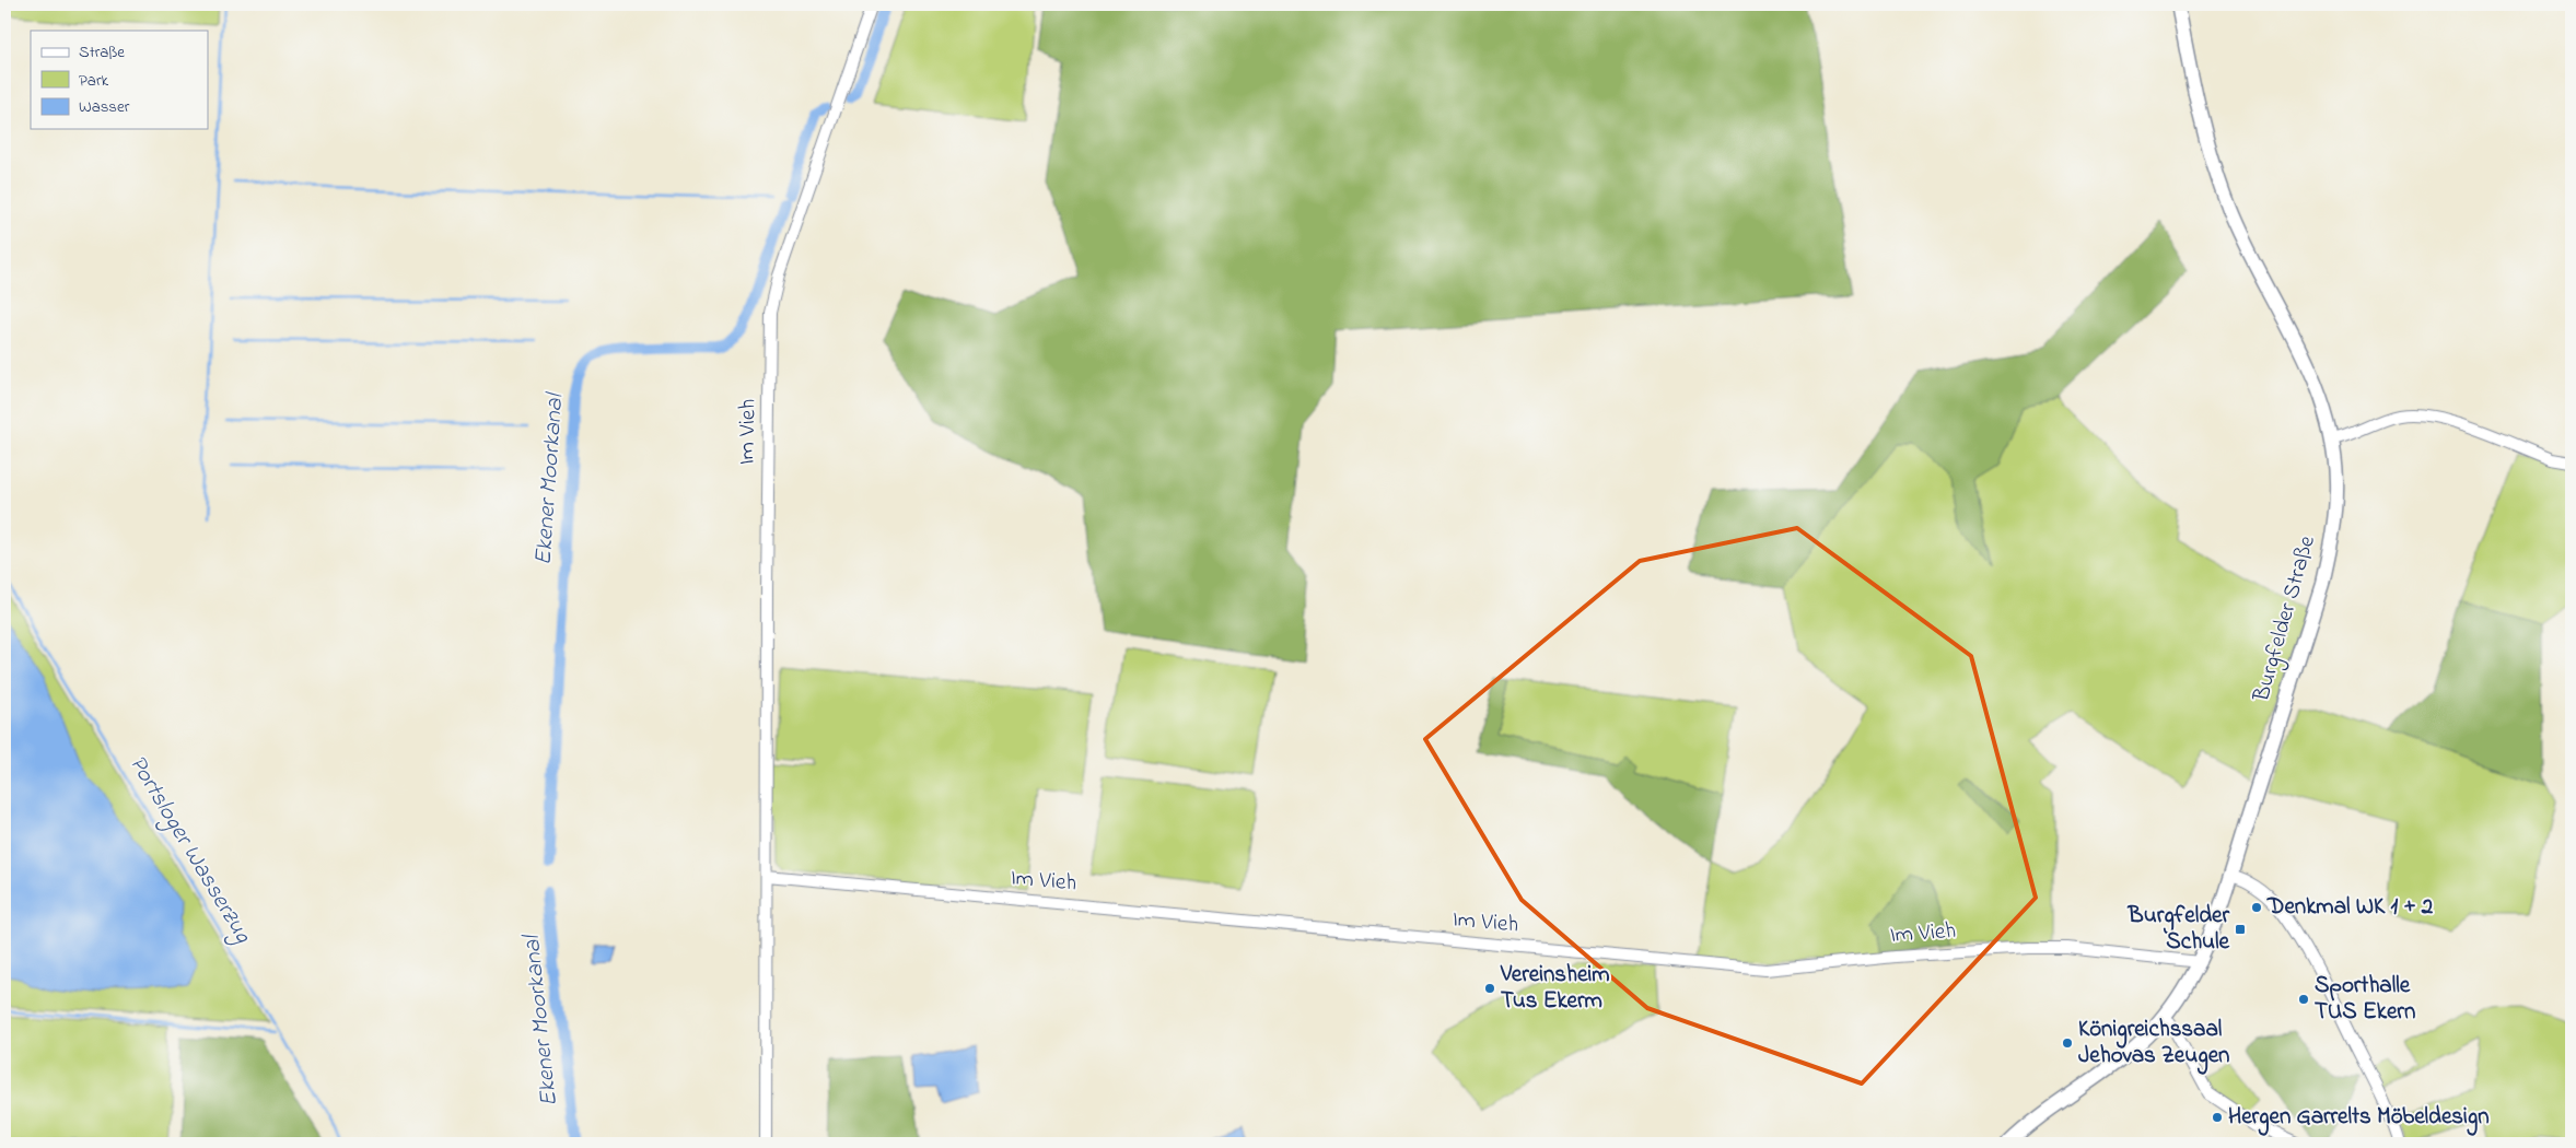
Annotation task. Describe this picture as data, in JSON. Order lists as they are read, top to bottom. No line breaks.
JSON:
{"streets":{"street":["Im Vieh","Burgfelder Straße"]},"crossings":[["Im Vieh","Burgfelder Straße"]],"water":["Ekener Moorkanal","Portsloger Wasserzug"],"places":{"other":["Denkmal WK 1 + 2","Vereinsheim Tus Ekerm","Sporthalle TUS Ekern","Königreichssaal Jehovas Zeugen","Hergen Garrelts Möbeldesign"],"transit":["Burgfelder Schule"]},"legend":["Straße","Park","Wasser"]}
